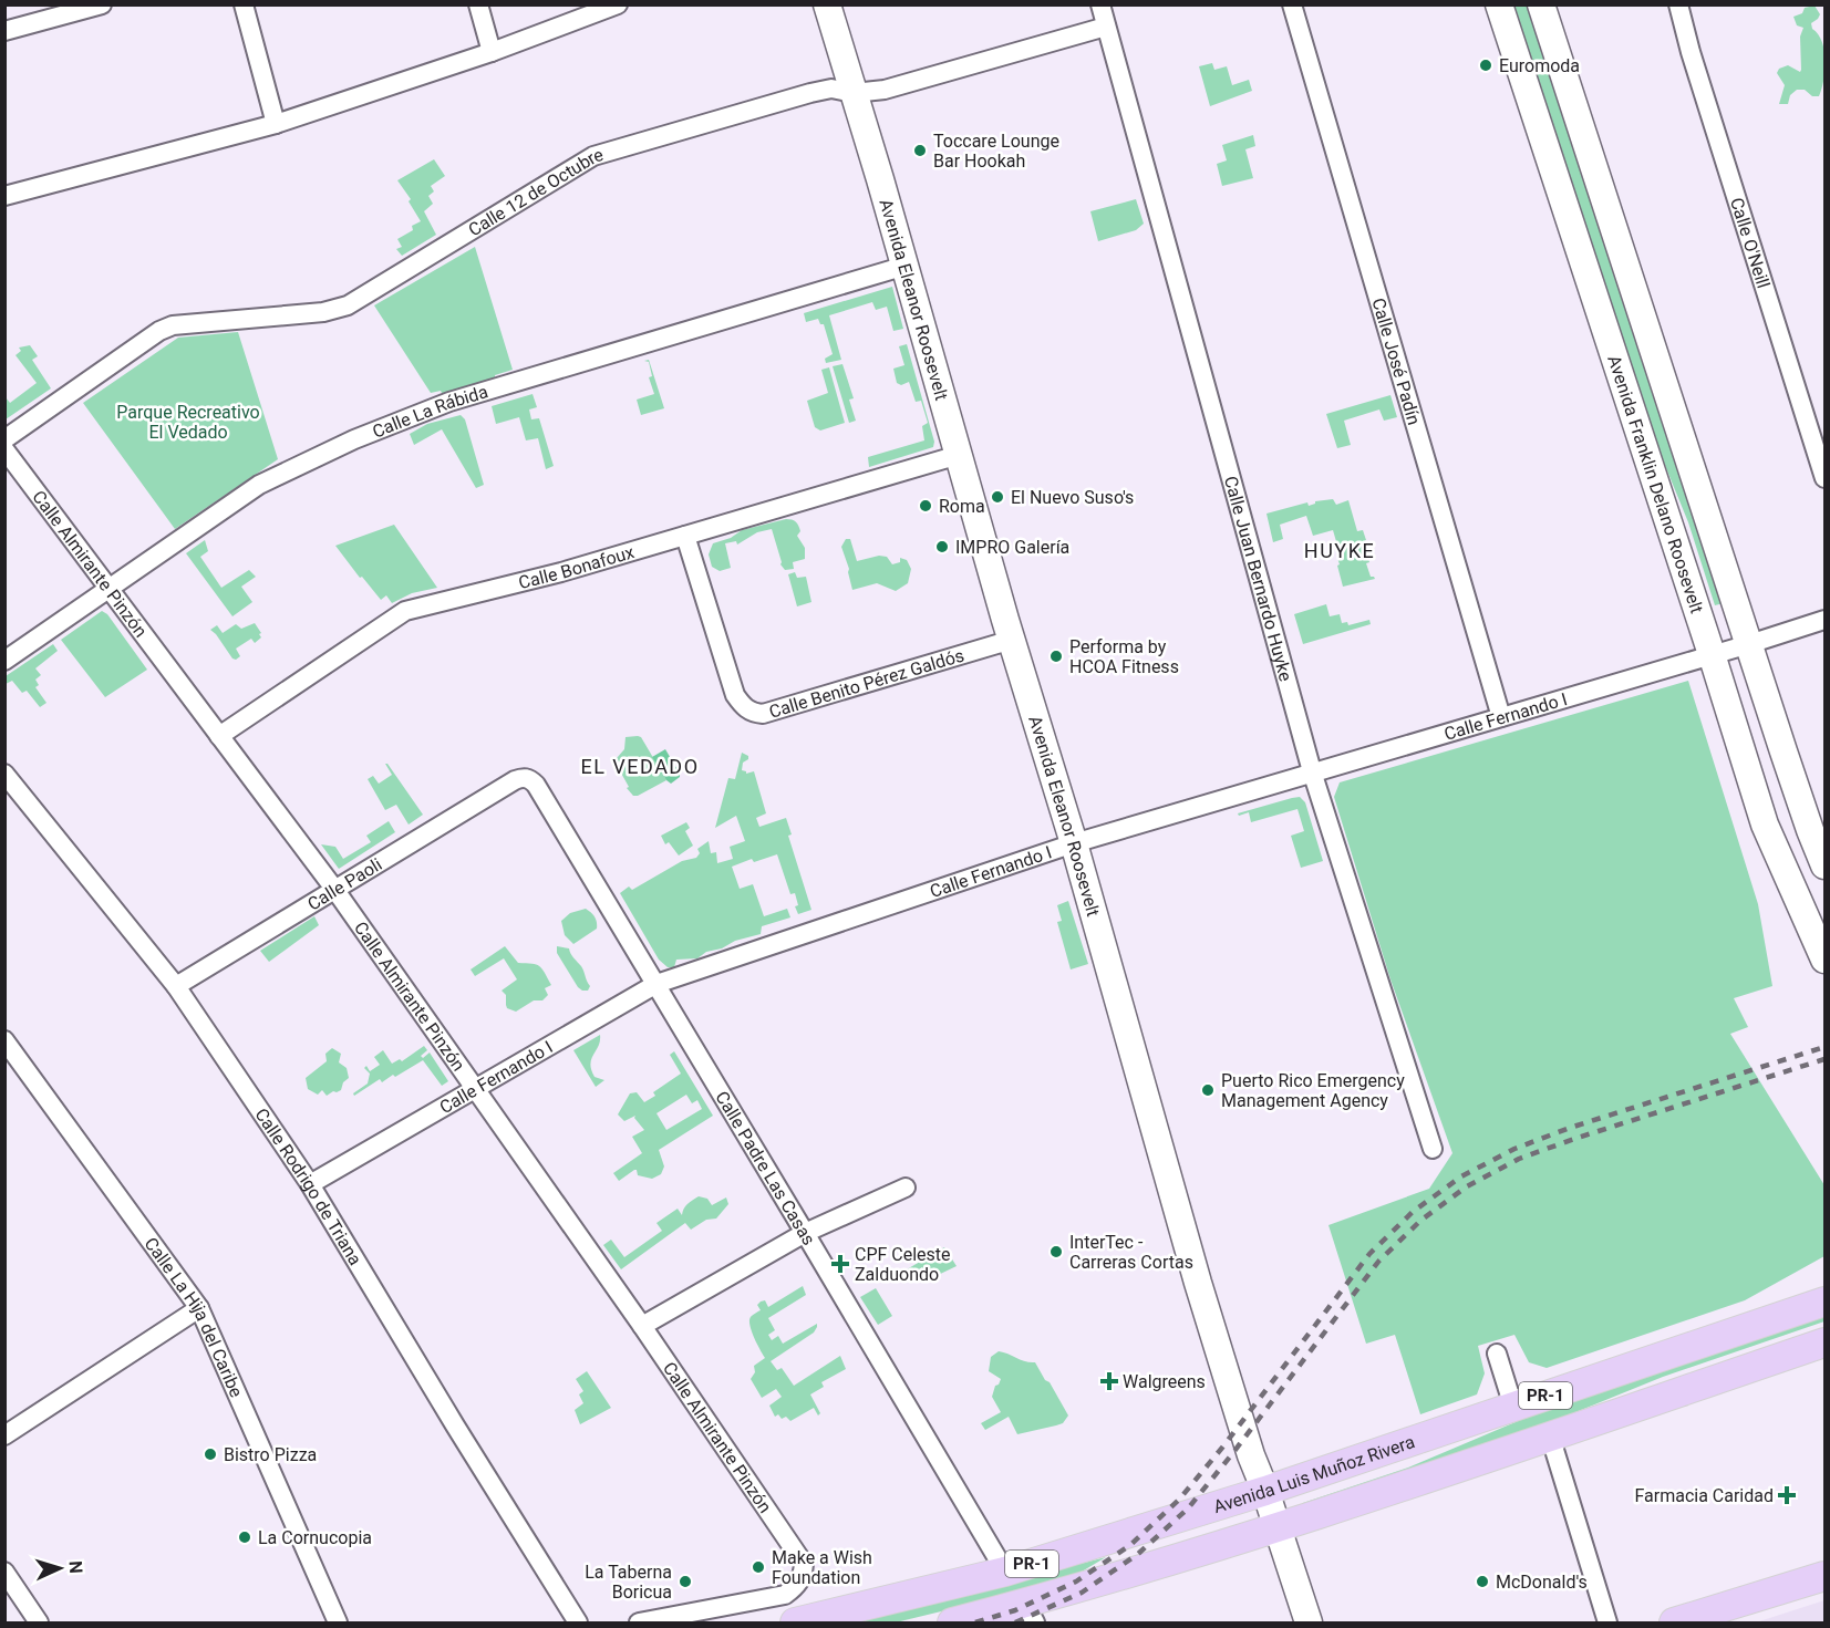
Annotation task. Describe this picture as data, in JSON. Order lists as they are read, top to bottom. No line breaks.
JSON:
{"streets":{"main road":["Avenida Eleanor Roosevelt","Avenida Franklin Delano Roosevelt","PR-1","Avenida Luis Muñoz Rivera"],"street":["Calle 12 de Octubre","Calle O'Neill","Calle José Padín","Calle La Rábida","Calle Almirante Pinzón","Calle Bonafoux","Calle Juan Bernardo Huyke","Calle Benito Pérez Galdós","Calle Fernando I","Calle Paoli","Calle Padre Las Casas","Calle Rodrigo de Triana","Calle La Hija del Caribe"]},"crossings":[["Calle 12 de Octubre","Avenida Eleanor Roosevelt"],["Calle 12 de Octubre","Calle Juan Bernardo Huyke"],["Avenida Eleanor Roosevelt","Calle La Rábida"],["Avenida Eleanor Roosevelt","Calle Bonafoux"],["Avenida Eleanor Roosevelt","Calle Benito Pérez Galdós"],["Avenida Eleanor Roosevelt","Calle Fernando I"],["Avenida Eleanor Roosevelt","PR-1"],["Avenida Eleanor Roosevelt","Avenida Luis Muñoz Rivera"],["Calle José Padín","Calle Fernando I"],["Calle La Rábida","Calle Almirante Pinzón"],["Avenida Franklin Delano Roosevelt","Calle Fernando I"],["Calle Almirante Pinzón","Calle Bonafoux"],["Calle Almirante Pinzón","Calle Fernando I"],["Calle Almirante Pinzón","Calle Paoli"],["Calle Bonafoux","Calle Benito Pérez Galdós"],["Calle Juan Bernardo Huyke","Calle Fernando I"],["Calle Fernando I","Calle Padre Las Casas"],["Calle Fernando I","Calle Rodrigo de Triana"],["Calle Paoli","Calle Padre Las Casas"],["Calle Paoli","Calle Rodrigo de Triana"],["Calle Padre Las Casas","Avenida Luis Muñoz Rivera"]],"districts":["HUYKE","EL VEDADO"],"parks":["Parque Recreativo El Vedado"],"places":{"other":["Euromoda","Toccare Lounge Bar Hookah","El Nuevo Suso's","Roma","IMPRO Galería","Performa by HCOA Fitness","Puerto Rico Emergency Management Agency","InterTec - Carreras Cortas","Bistro Pizza","La Cornucopia","Make a Wish Foundation","La Taberna Boricua","McDonald's"],"health":["CPF Celeste Zalduondo","Walgreens","Farmacia Caridad"]},"north":"right"}
